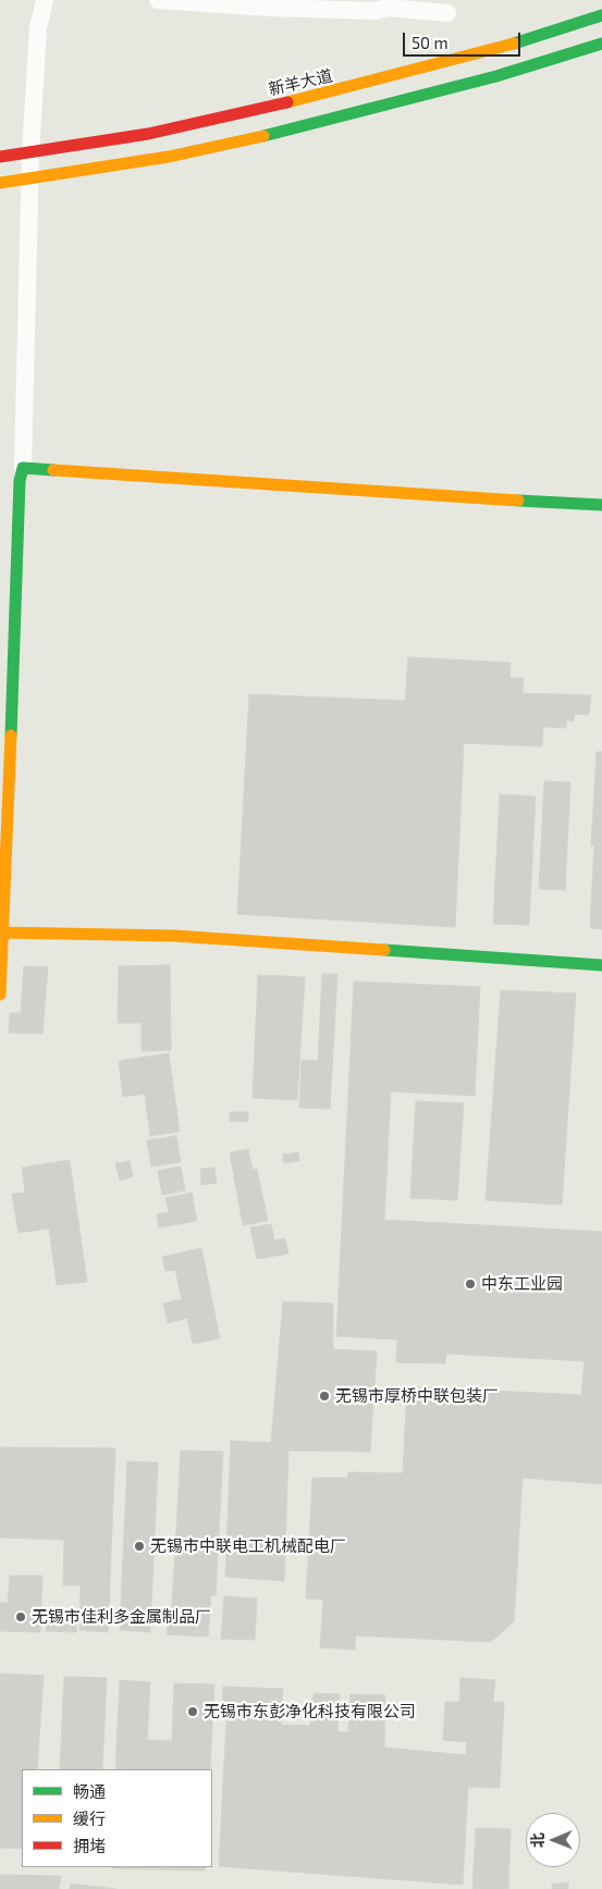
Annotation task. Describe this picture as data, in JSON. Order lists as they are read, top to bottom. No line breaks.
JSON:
{"streets":{"street":["新羊大道"]},"places":["中东工业园","无锡市厚桥中联包装厂","无锡市中联电工机械配电厂","无锡市佳利多金属制品厂","无锡市东彭净化科技有限公司"],"legend":["畅通","缓行","拥堵"],"scale_bar":"50 m","north":"left"}
